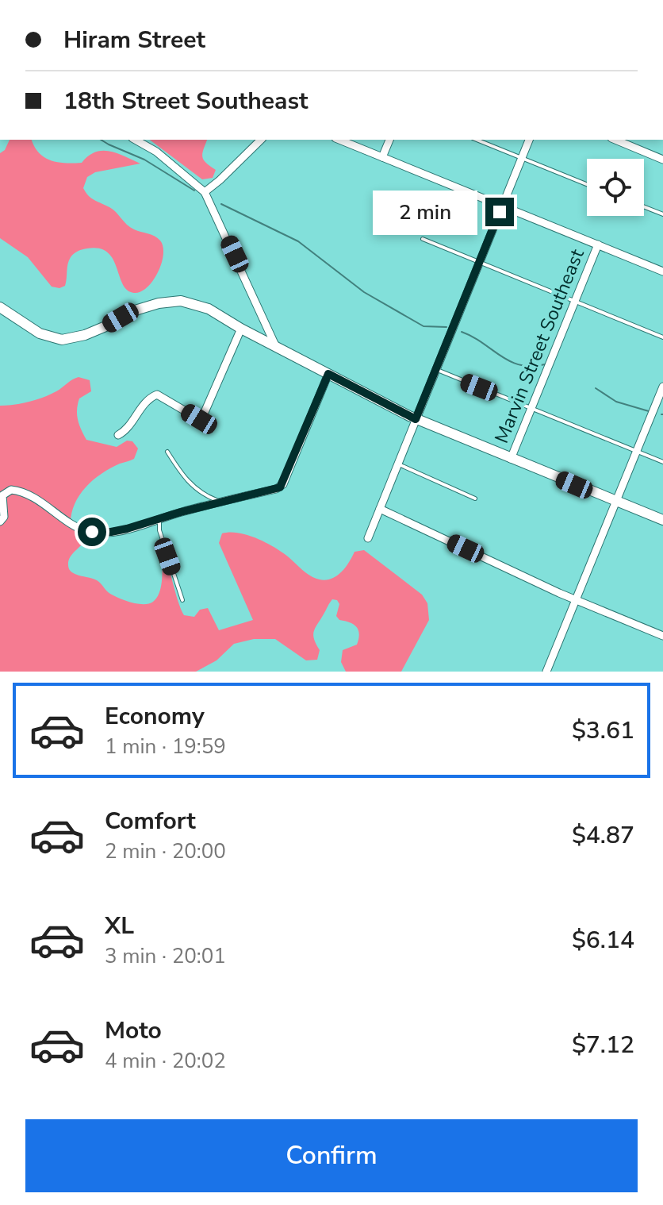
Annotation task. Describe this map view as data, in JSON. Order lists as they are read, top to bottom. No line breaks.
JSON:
{"streets":{"street":["Marvin Street Southeast"]},"page":{"banner":["Hiram Street","18th Street Southeast"],"bubble":"2 min","list":[{"name":"Economy","note":"1 min · 19:59","value":"$3.61"},{"name":"Comfort","note":"2 min · 20:00","value":"$4.87"},{"name":"XL","note":"3 min · 20:01","value":"$6.14"},{"name":"Moto","note":"4 min · 20:02","value":"$7.12"}],"buttons":"Confirm"}}
